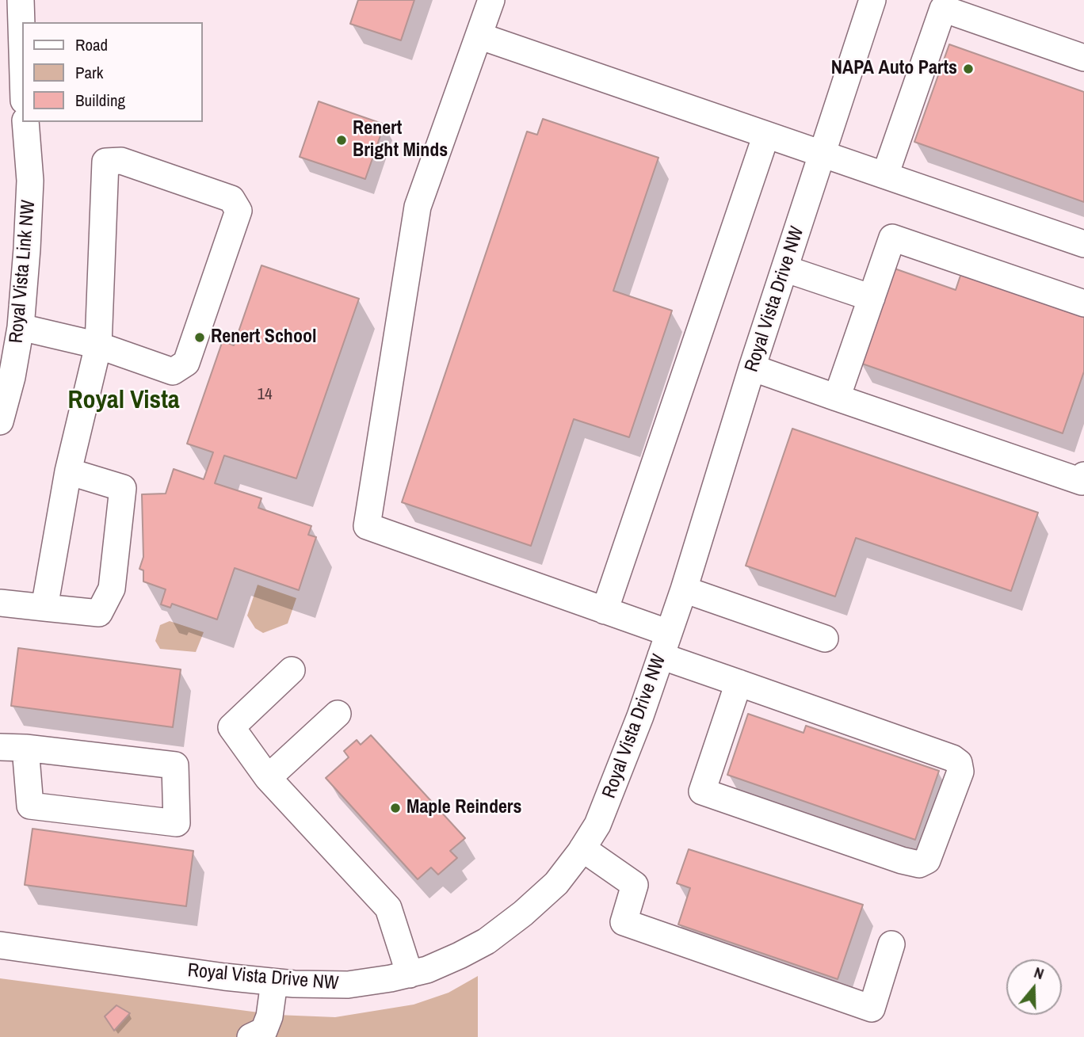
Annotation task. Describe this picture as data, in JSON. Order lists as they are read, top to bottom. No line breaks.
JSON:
{"streets":{"street":["Royal Vista Link NW","Royal Vista Drive NW"]},"districts":["Royal Vista"],"places":["NAPA Auto Parts","Renert Bright Minds","Renert School","Maple Reinders"],"house_numbers":["14"],"legend":["Road","Park","Building"],"north":"top"}
